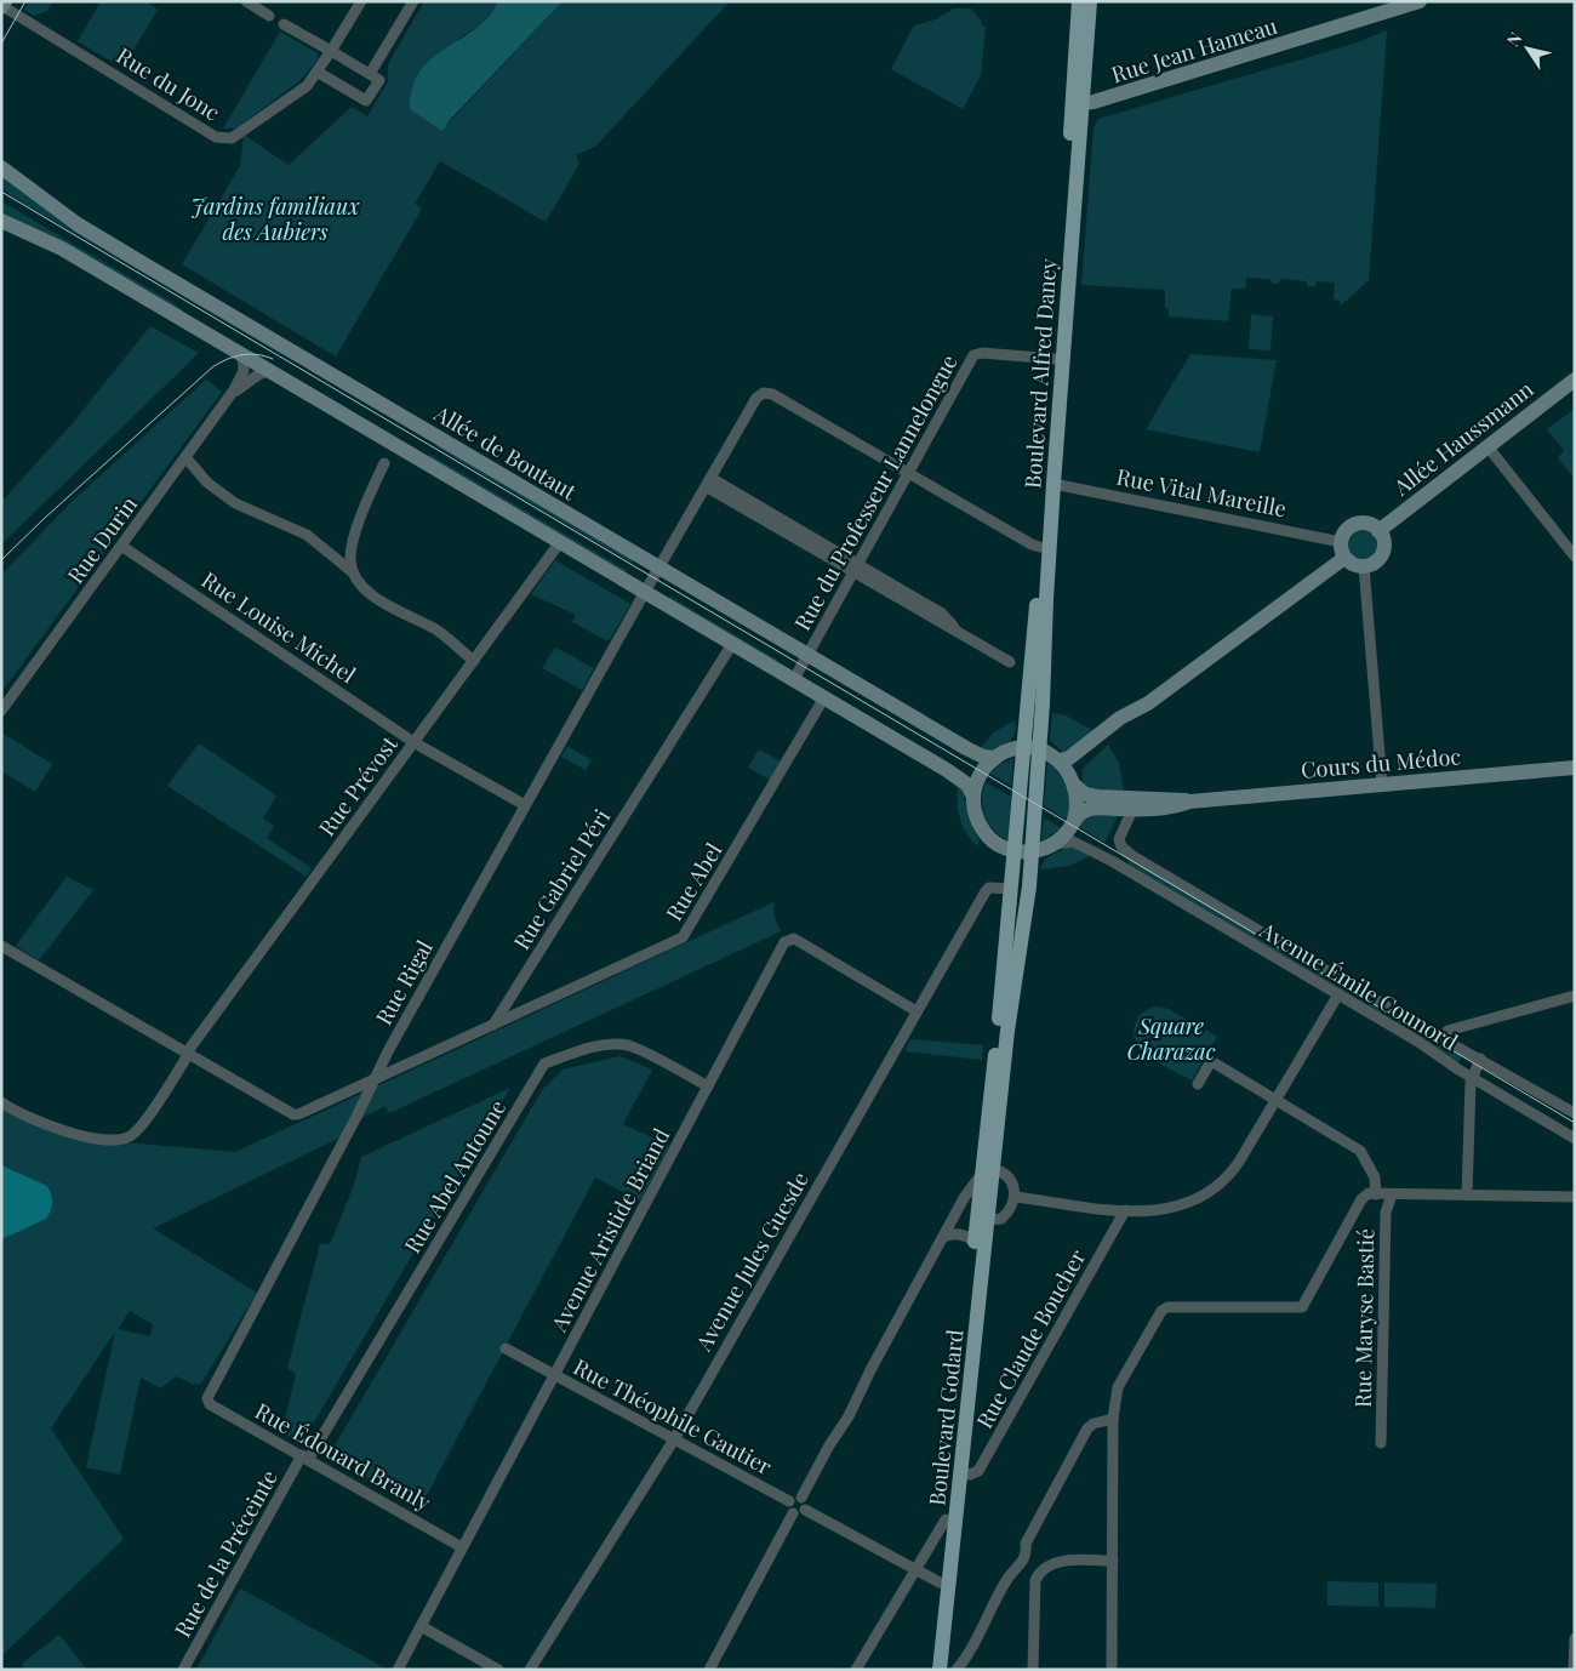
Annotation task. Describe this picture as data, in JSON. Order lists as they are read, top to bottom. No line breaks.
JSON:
{"streets":{"main road":["Rue Jean Hameau","Boulevard Alfred Daney","Allée Haussmann","Allée de Boutaut","Cours du Médoc","Boulevard Godard"],"street":["Rue du Jonc","Rue du Professeur Lannelongue","Rue Vital Mareille","Rue Durin","Rue Louise Michel","Rue Prévost","Rue Gabriel Péri","Rue Abel","Rue Rigal","Avenue Émile Counord","Rue Abel Antoune","Avenue Aristide Briand","Avenue Jules Guesde","Rue Maryse Bastié","Rue Claude Boucher","Rue Théophile Gautier","Rue Édouard Branly","Rue de la Préceinte"]},"crossings":[["Rue Jean Hameau","Boulevard Alfred Daney"],["Boulevard Alfred Daney","Rue du Professeur Lannelongue"],["Boulevard Alfred Daney","Rue Vital Mareille"],["Boulevard Alfred Daney","Boulevard Godard"],["Allée Haussmann","Rue Vital Mareille"],["Allée de Boutaut","Rue du Professeur Lannelongue"],["Allée de Boutaut","Rue Rigal"],["Rue du Professeur Lannelongue","Rue Rigal"],["Rue Durin","Rue Louise Michel"],["Rue Louise Michel","Rue Prévost"],["Rue Louise Michel","Rue Rigal"],["Cours du Médoc","Avenue Émile Counord"],["Rue Gabriel Péri","Rue Abel"],["Rue Abel","Rue Rigal"],["Rue Rigal","Rue Édouard Branly"],["Rue Abel Antoune","Avenue Aristide Briand"],["Rue Abel Antoune","Rue Édouard Branly"],["Rue Abel Antoune","Rue de la Préceinte"],["Avenue Aristide Briand","Avenue Jules Guesde"],["Avenue Aristide Briand","Rue Théophile Gautier"],["Avenue Aristide Briand","Rue Édouard Branly"],["Avenue Jules Guesde","Rue Théophile Gautier"],["Avenue Jules Guesde","Boulevard Godard"],["Rue Claude Boucher","Boulevard Godard"],["Rue Édouard Branly","Rue de la Préceinte"]],"parks":["Jardins familiaux des Aubiers","Square Charazac"],"north":"top left"}
